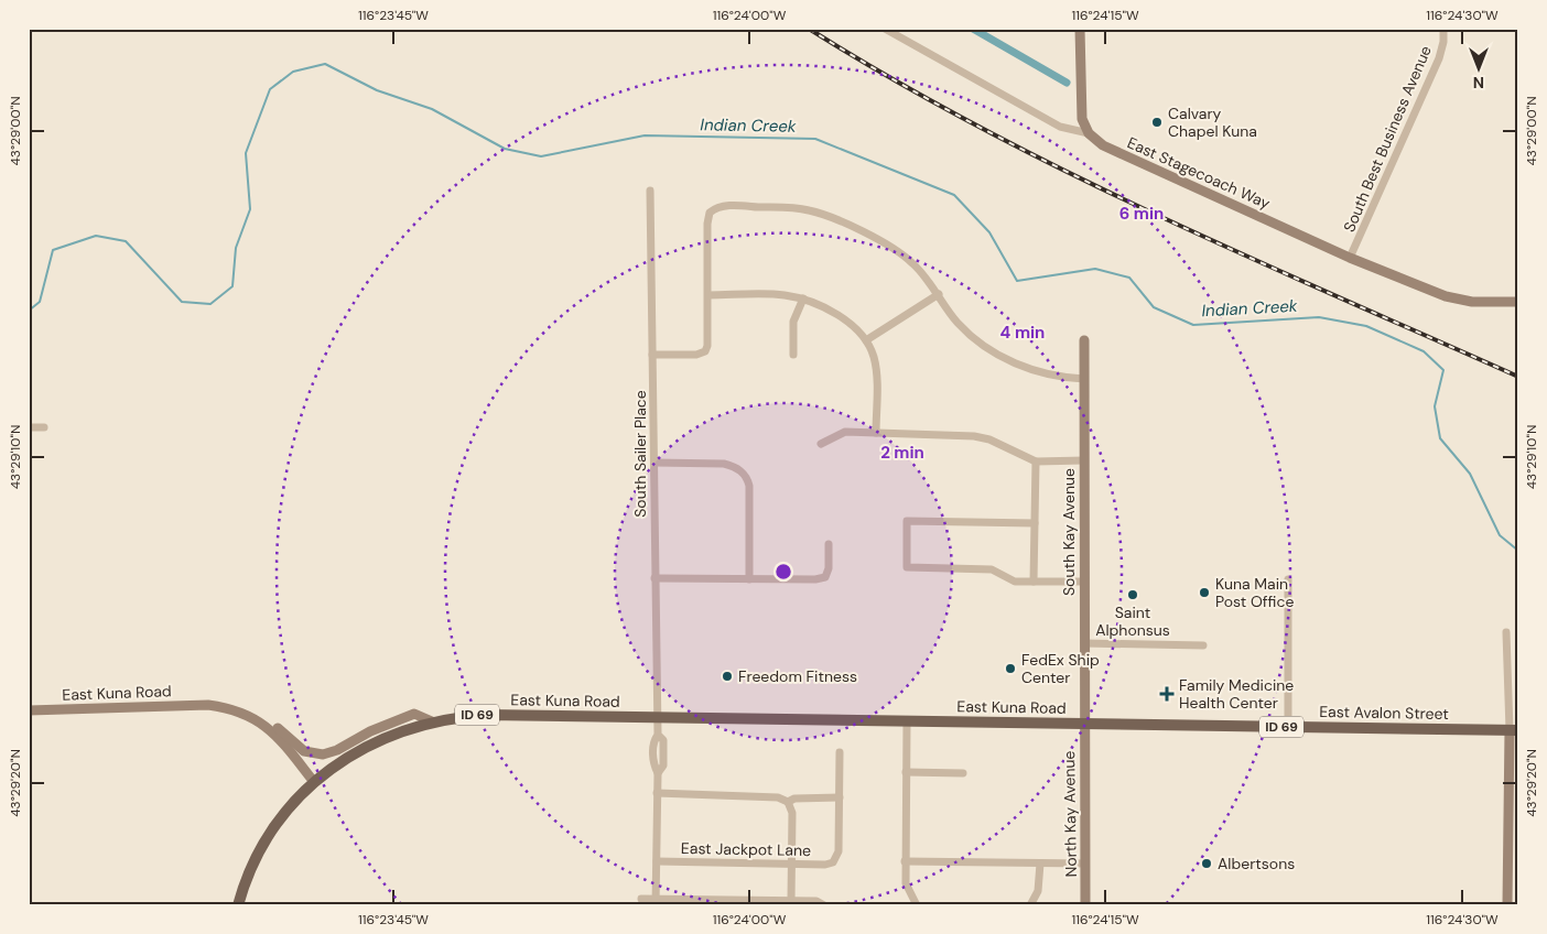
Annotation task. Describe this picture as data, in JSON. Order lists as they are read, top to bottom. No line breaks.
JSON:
{"streets":{"main road":["East Kuna Road","East Avalon Street","ID 69"],"street":["South Best Business Avenue","East Stagecoach Way","South Sailer Place","South Kay Avenue","North Kay Avenue","East Jackpot Lane"]},"crossings":[["South Best Business Avenue","East Stagecoach Way"],["South Sailer Place","East Kuna Road"],["South Sailer Place","East Jackpot Lane"],["South Kay Avenue","East Kuna Road"],["South Kay Avenue","East Avalon Street"],["South Kay Avenue","North Kay Avenue"],["East Kuna Road","East Avalon Street"],["East Kuna Road","ID 69"],["East Kuna Road","North Kay Avenue"],["East Avalon Street","North Kay Avenue"]],"water":["Indian Creek"],"places":{"other":["Calvary Chapel Kuna","Kuna Main Post Office","Saint Alphonsus","FedEx Ship Center","Freedom Fitness","Albertsons"],"health":["Family Medicine Health Center"]},"north":"bottom","coordinates":["116°23'45\"W","116°24'00\"W","116°24'15\"W","116°24'30\"W","43°29'00\"N","43°29'10\"N","43°29'20\"N"],"rings":["6 min","4 min","2 min"]}
